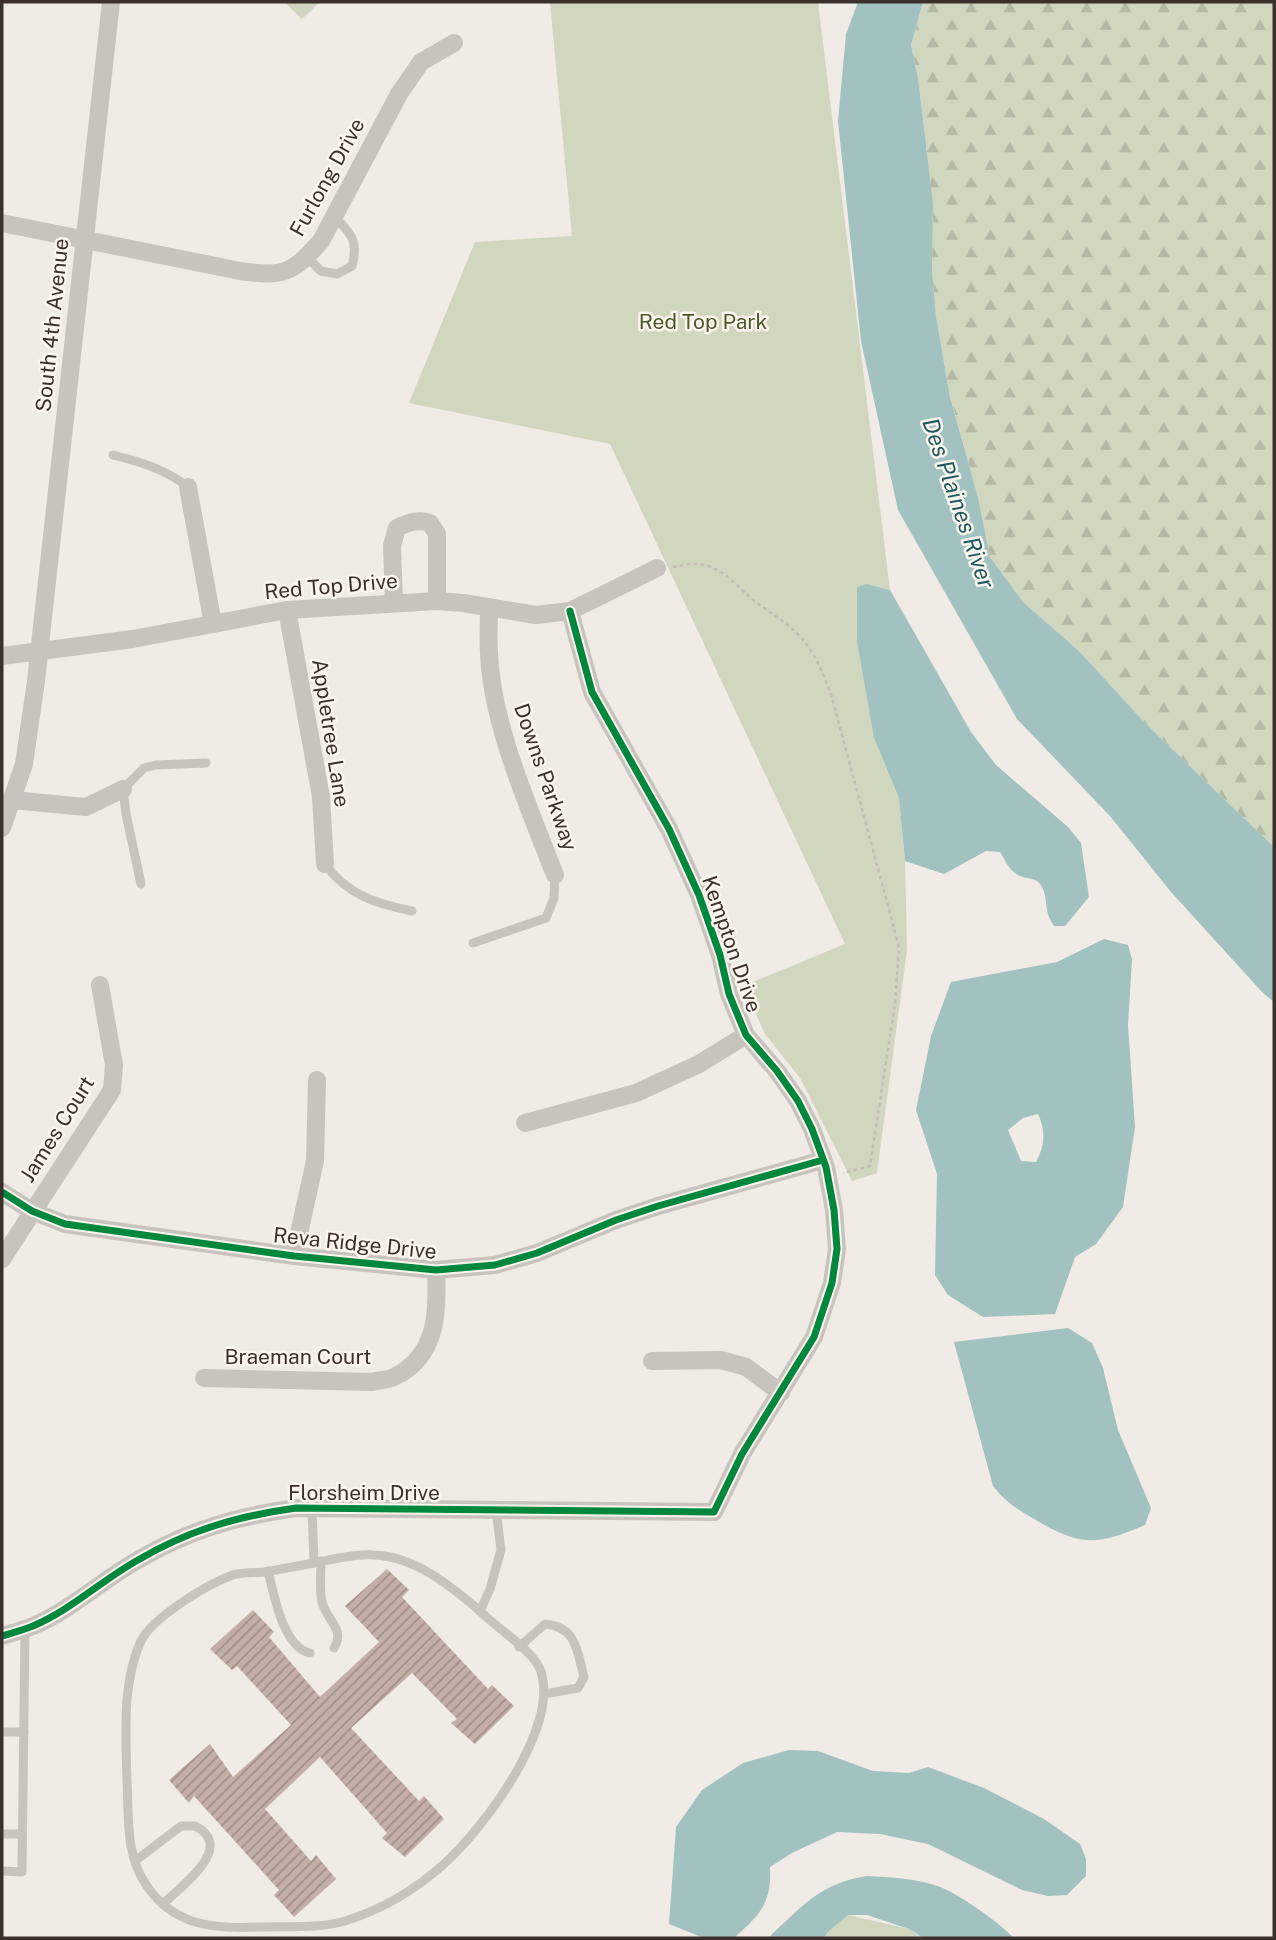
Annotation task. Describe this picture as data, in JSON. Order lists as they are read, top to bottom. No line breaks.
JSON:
{"streets":{"street":["Furlong Drive","South 4th Avenue","Red Top Drive","Appletree Lane","Downs Parkway","Kempton Drive","James Court","Reva Ridge Drive","Braeman Court","Florsheim Drive"]},"crossings":[["Furlong Drive","South 4th Avenue"],["South 4th Avenue","Red Top Drive"],["Red Top Drive","Appletree Lane"],["Red Top Drive","Downs Parkway"],["Red Top Drive","Kempton Drive"],["Kempton Drive","Reva Ridge Drive"],["Kempton Drive","Florsheim Drive"],["James Court","Reva Ridge Drive"],["Reva Ridge Drive","Braeman Court"]],"water":["Des Plaines River"],"parks":["Red Top Park"]}
